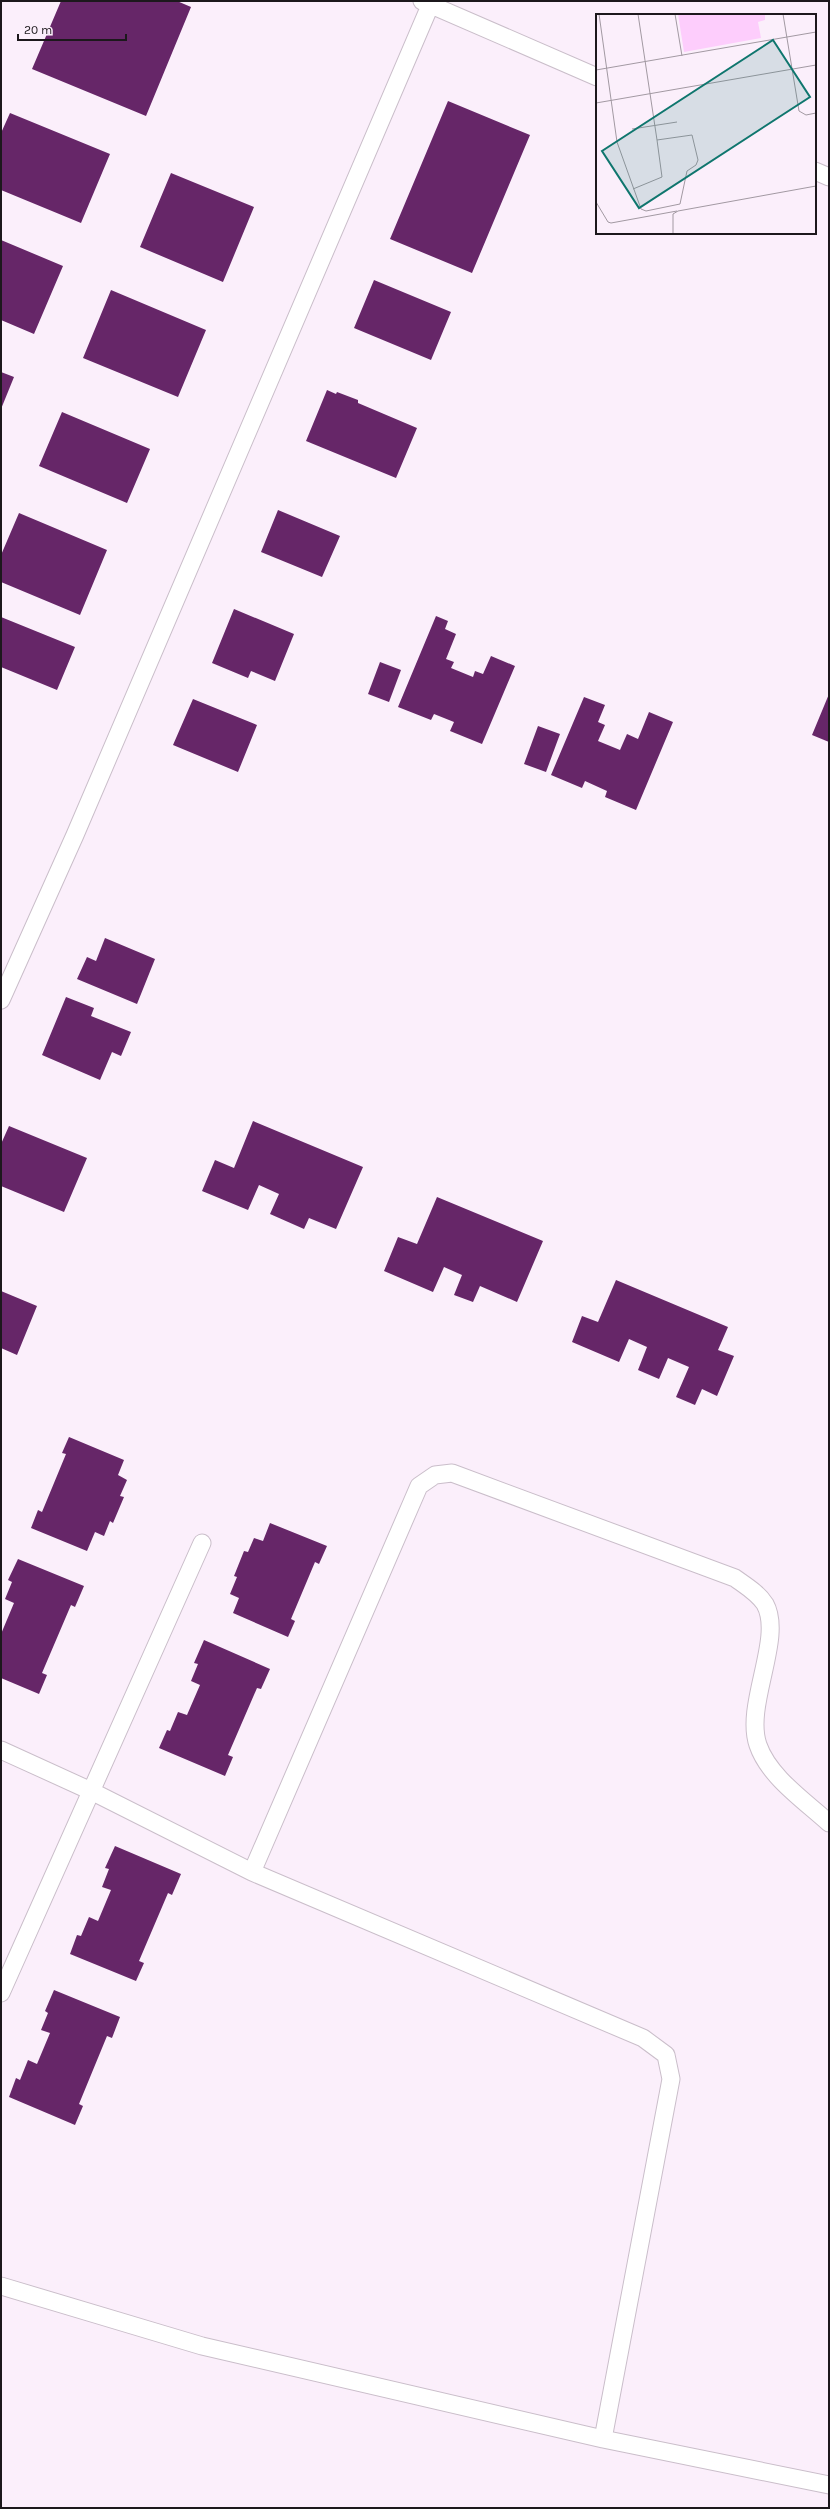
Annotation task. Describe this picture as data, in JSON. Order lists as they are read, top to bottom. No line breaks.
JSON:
{"scale_bar":"20 m"}
